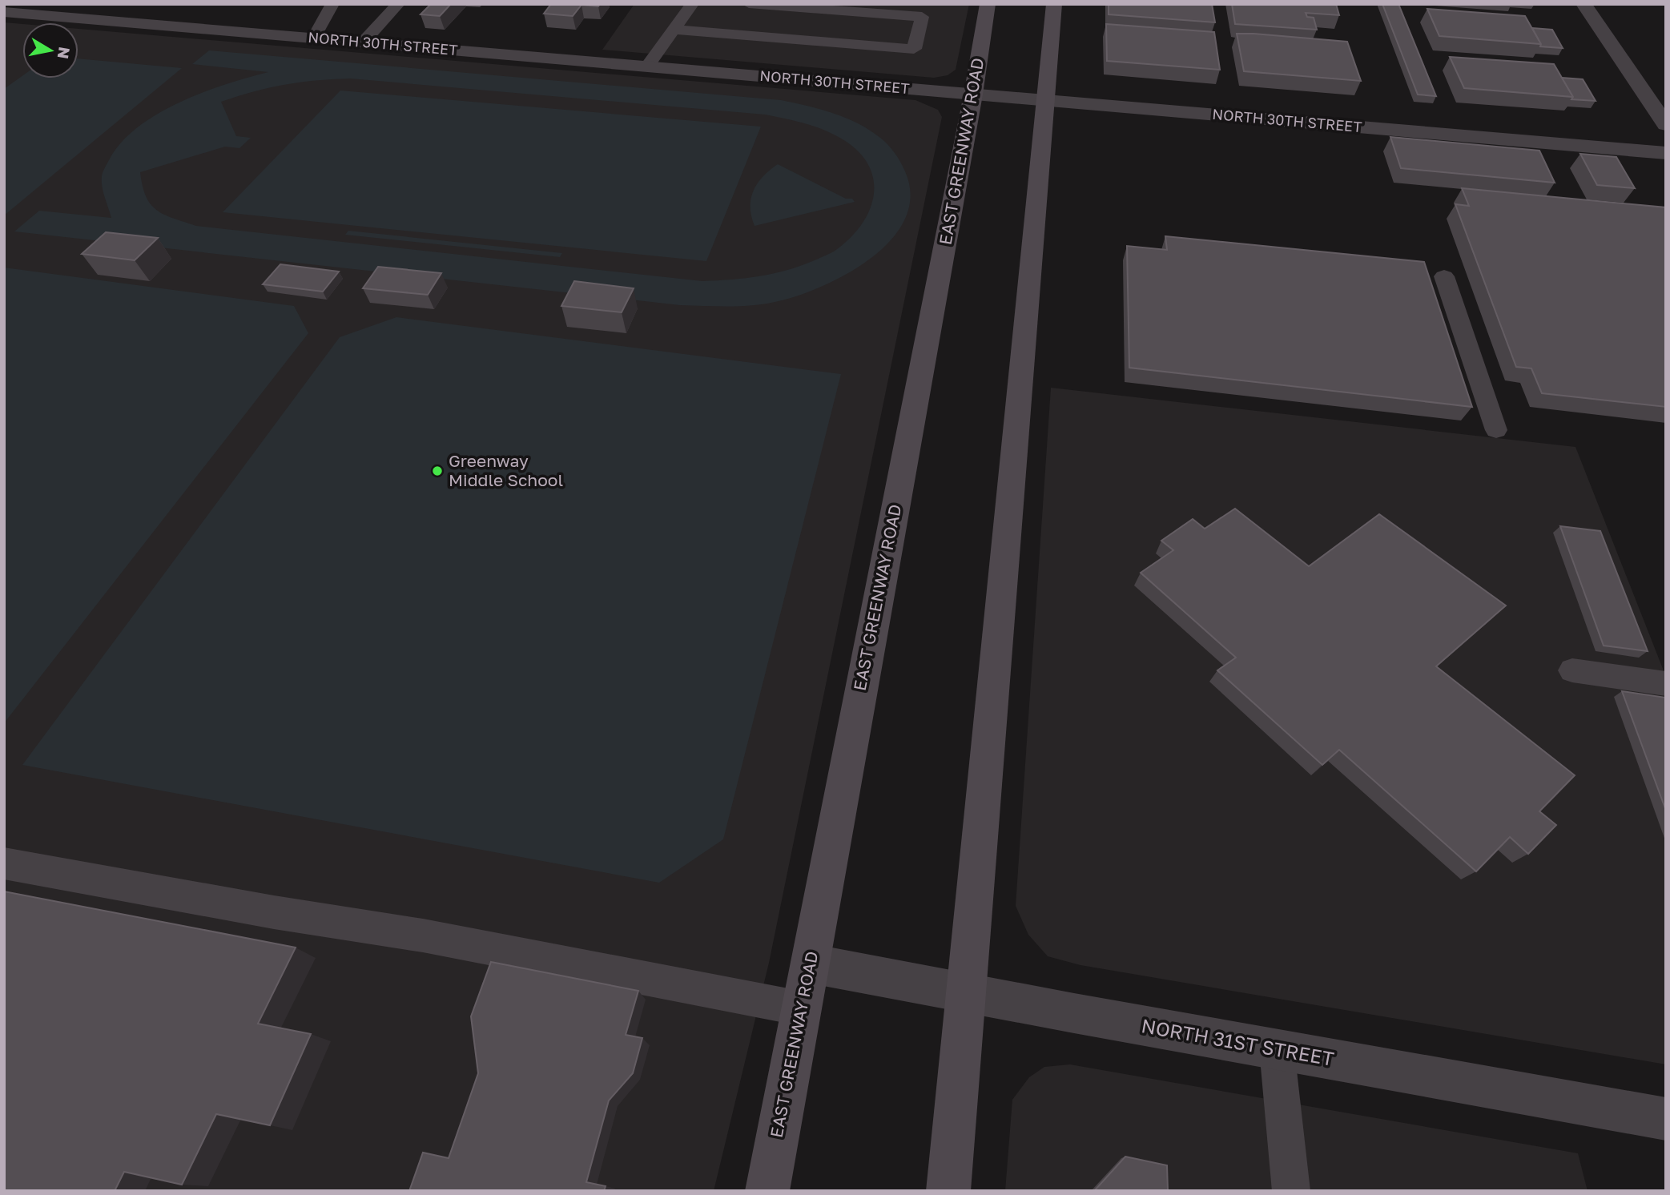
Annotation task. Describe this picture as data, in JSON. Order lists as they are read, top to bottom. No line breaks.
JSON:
{"streets":{"main road":["EAST GREENWAY ROAD"],"street":["NORTH 30TH STREET","NORTH 31ST STREET"]},"crossings":[["NORTH 30TH STREET","EAST GREENWAY ROAD"],["EAST GREENWAY ROAD","NORTH 31ST STREET"]],"places":["Greenway Middle School"],"north":"right"}
